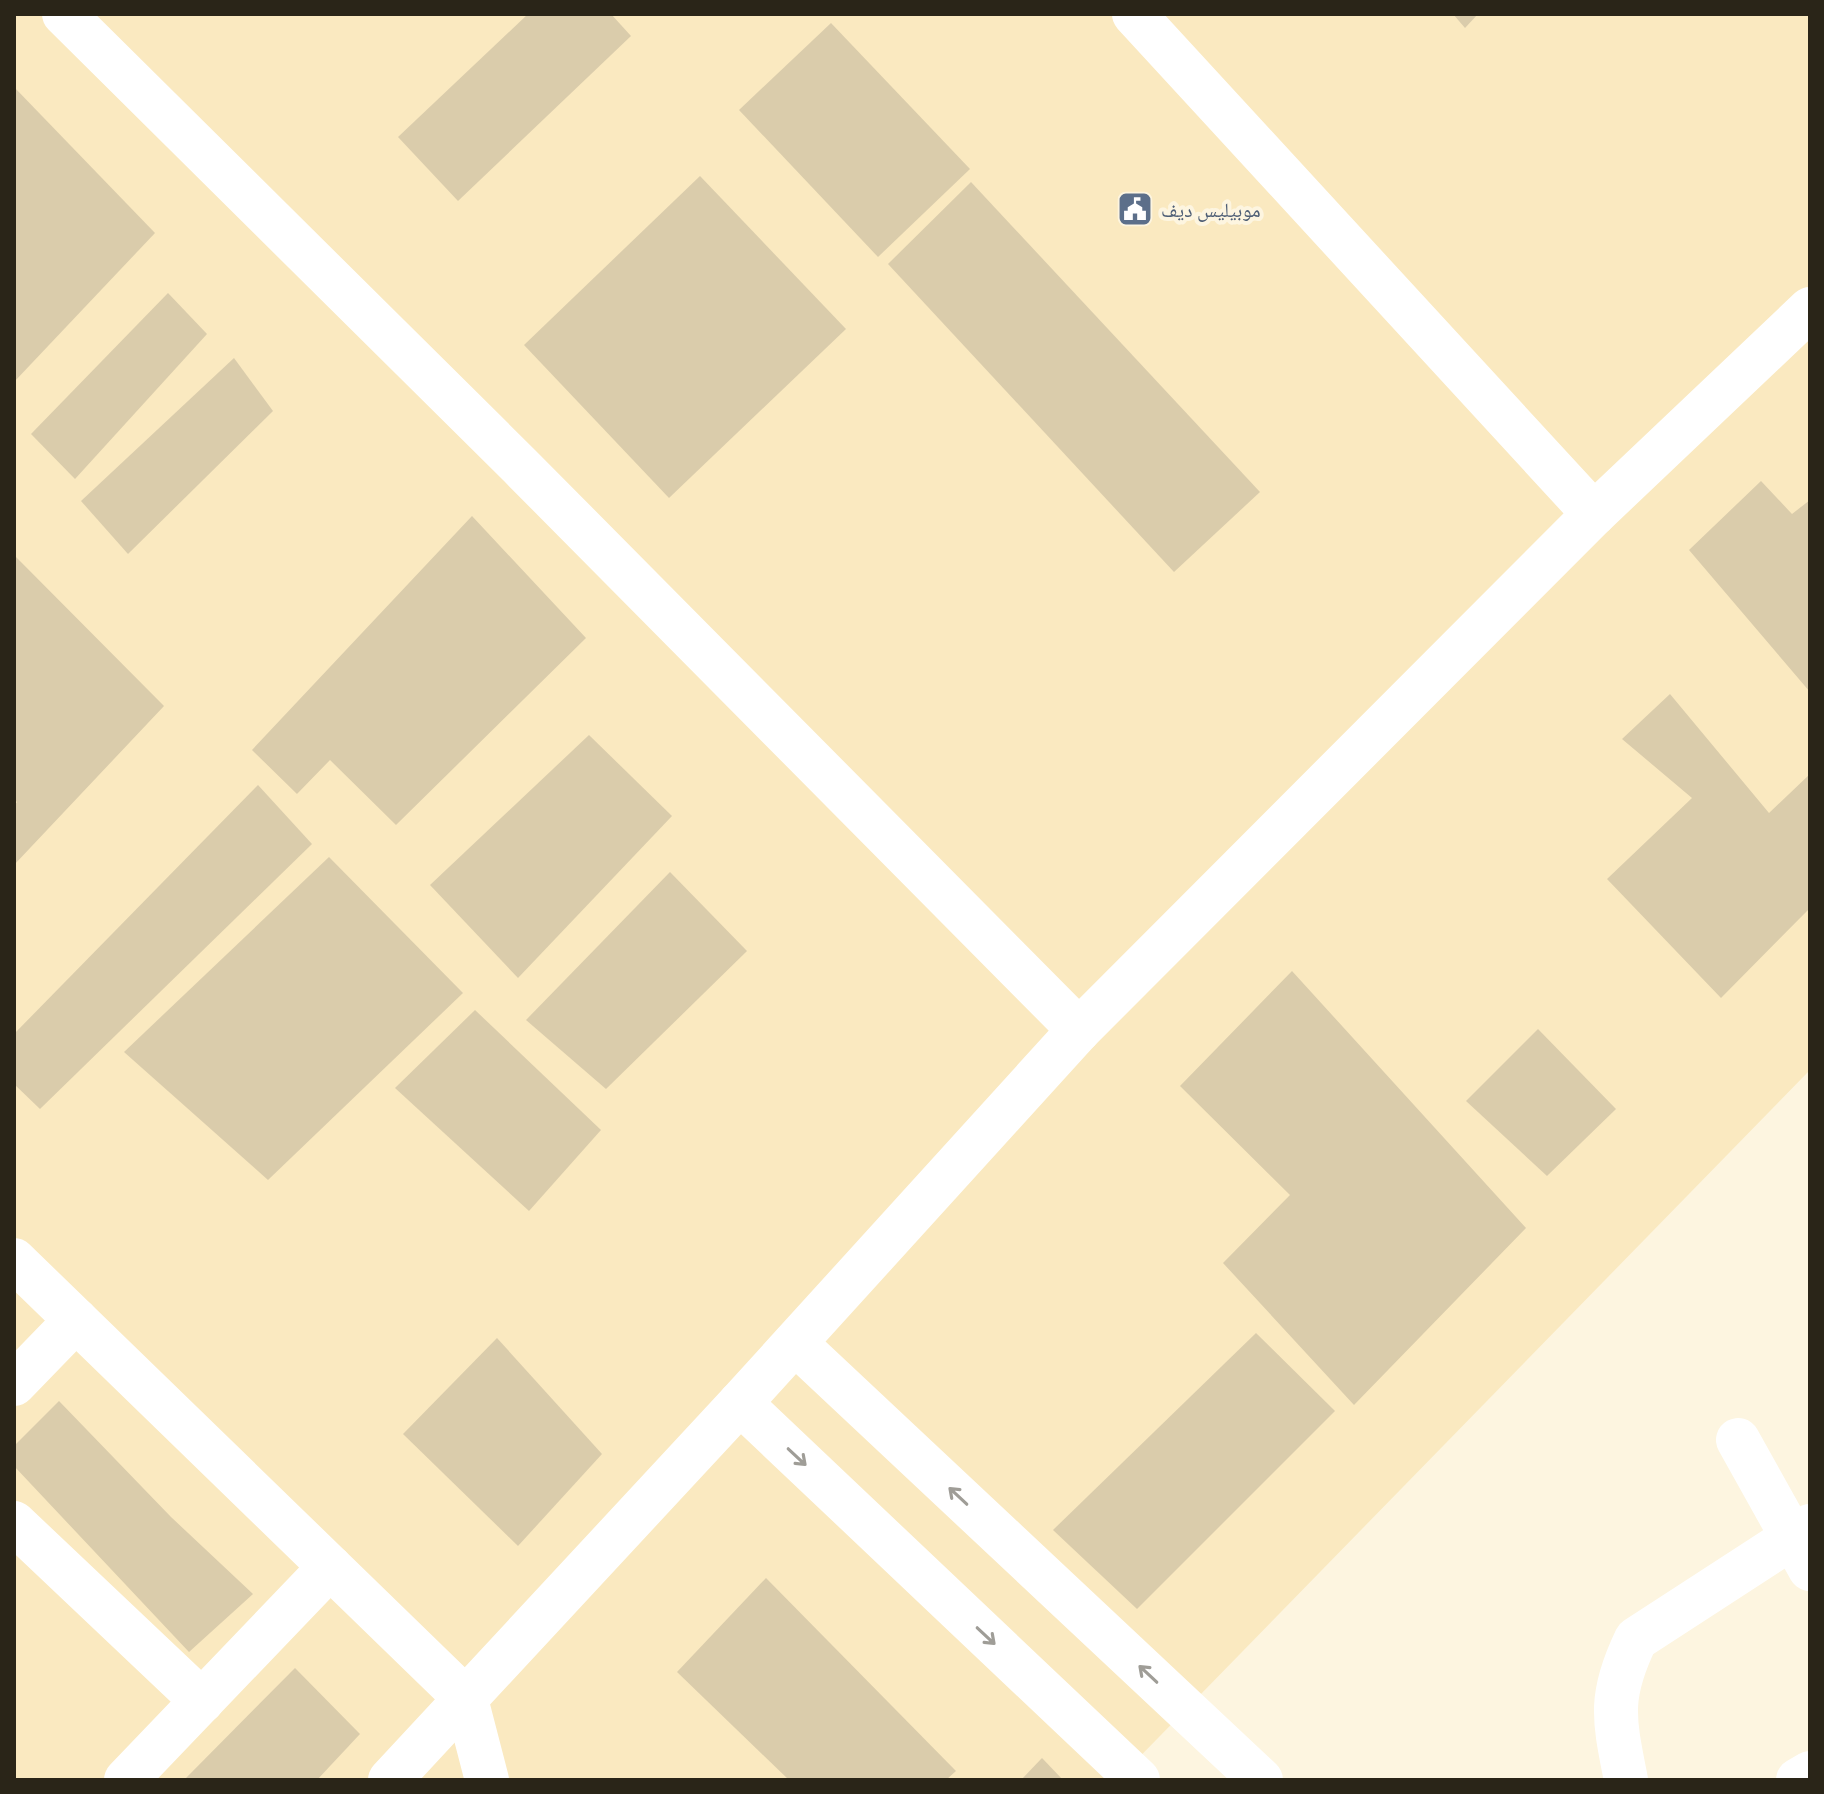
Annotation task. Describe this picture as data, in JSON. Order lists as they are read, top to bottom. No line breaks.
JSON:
{"places":{"public building":["موبيليس ديف"]}}
